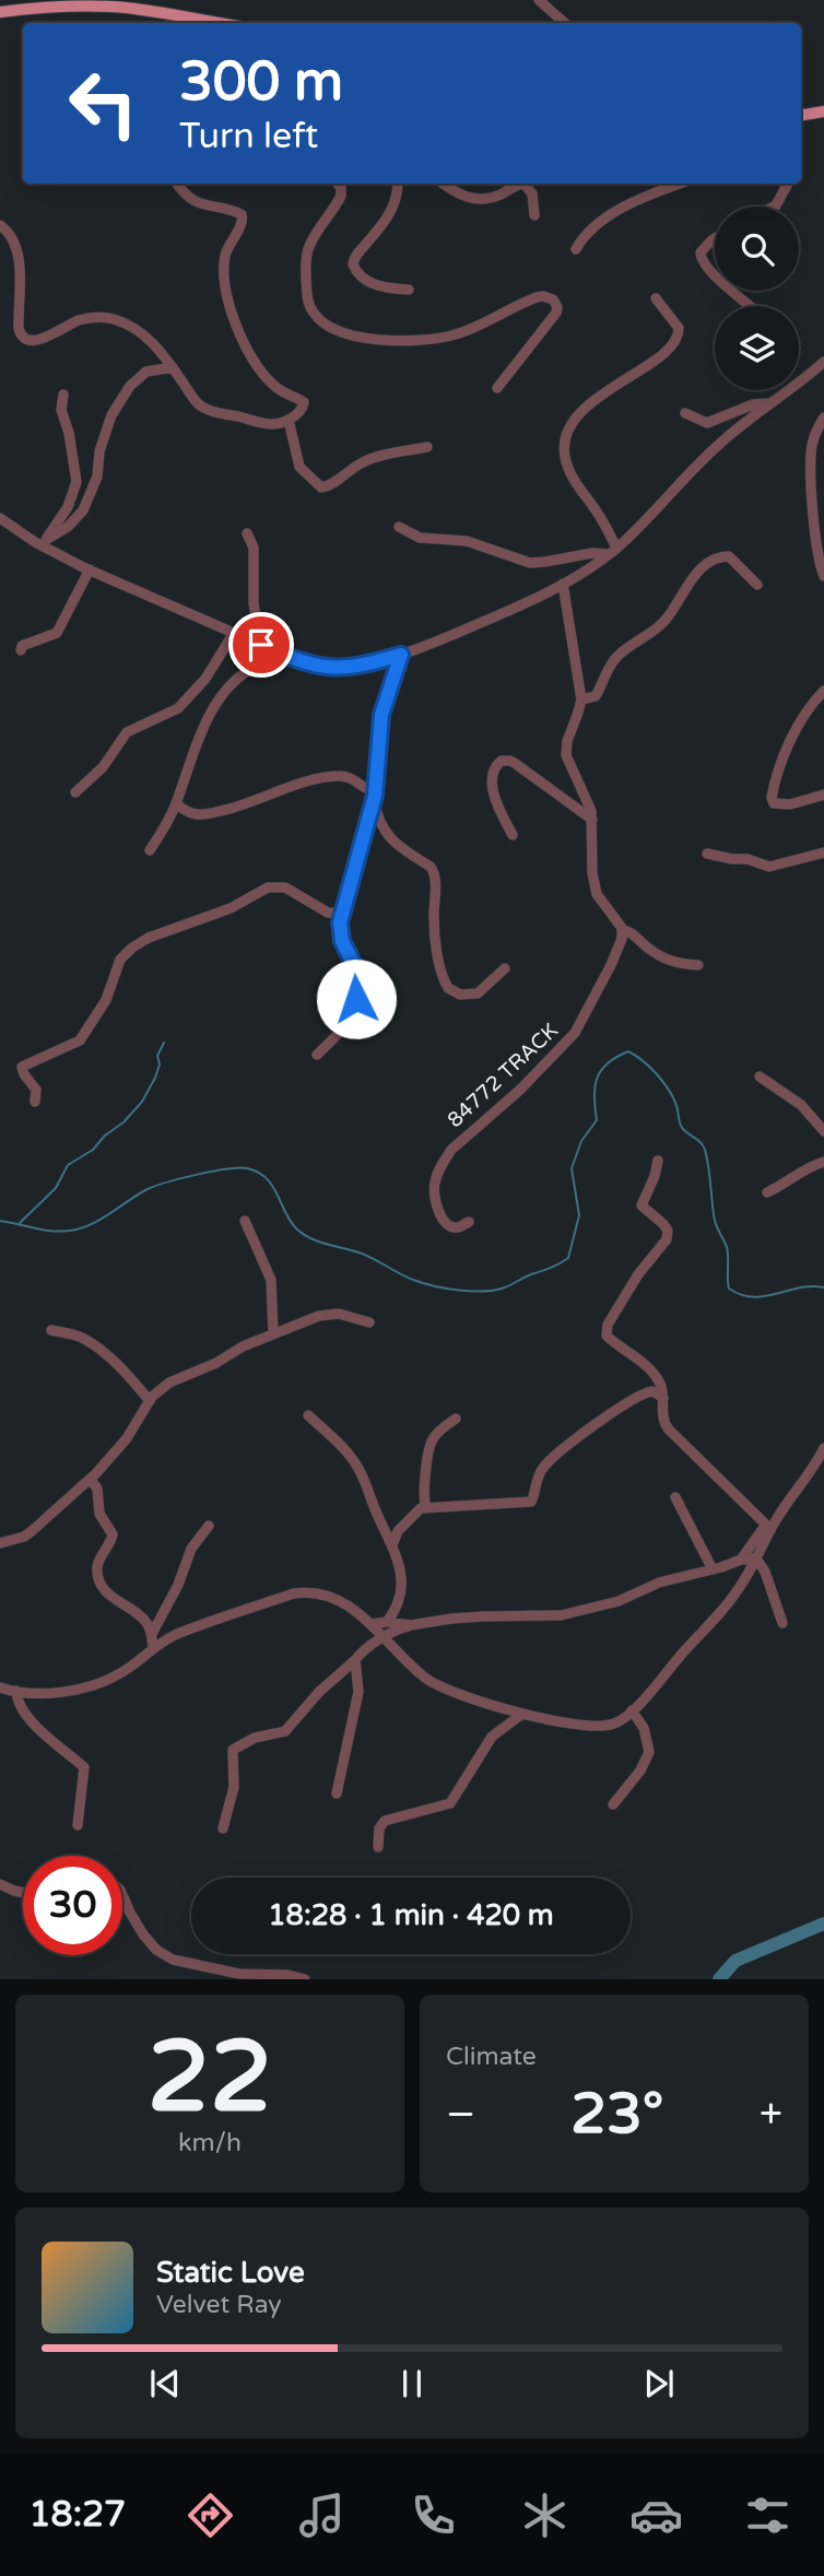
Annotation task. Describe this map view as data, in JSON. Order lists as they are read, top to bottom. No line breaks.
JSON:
{"streets":{"street":["84772 TRACK"]},"page":{"turn":["300 m","Turn left"],"limit":"30","trip":"18:28 · 1 min · 420 m","tile":[["22","km/h"],"Climate"],"heat":["−","23°","+"],"song":["Static Love","Velvet Ray"],"tabs":"18:27"}}
